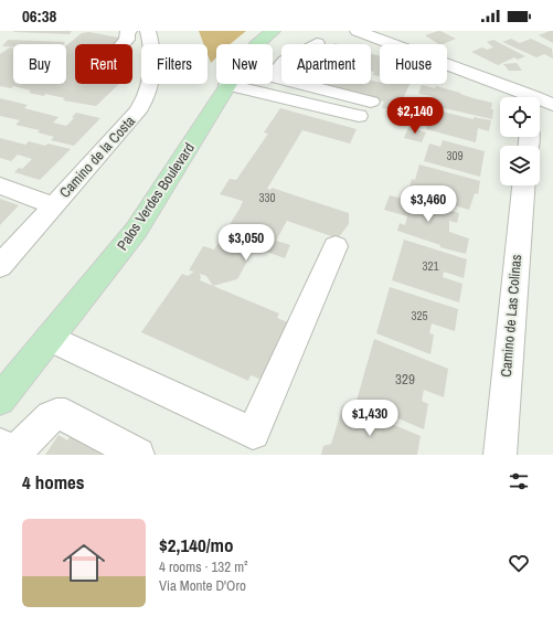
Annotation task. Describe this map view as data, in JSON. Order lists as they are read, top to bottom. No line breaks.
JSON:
{"streets":{"main road":["Palos Verdes Boulevard"],"street":["Camino de la Costa","Camino de Las Colinas"]},"house_numbers":["309","330","321","325","329"],"page":{"status":"06:38","chip":["Buy","Rent","Filters","New","Apartment","House"],"price":["$2,140","$3,460","$3,050","$1,430"],"heading":"4 homes","list":[{"name":"$2,140/mo","note":"4 rooms · 132 m² · Via Monte D'Oro"}]}}
